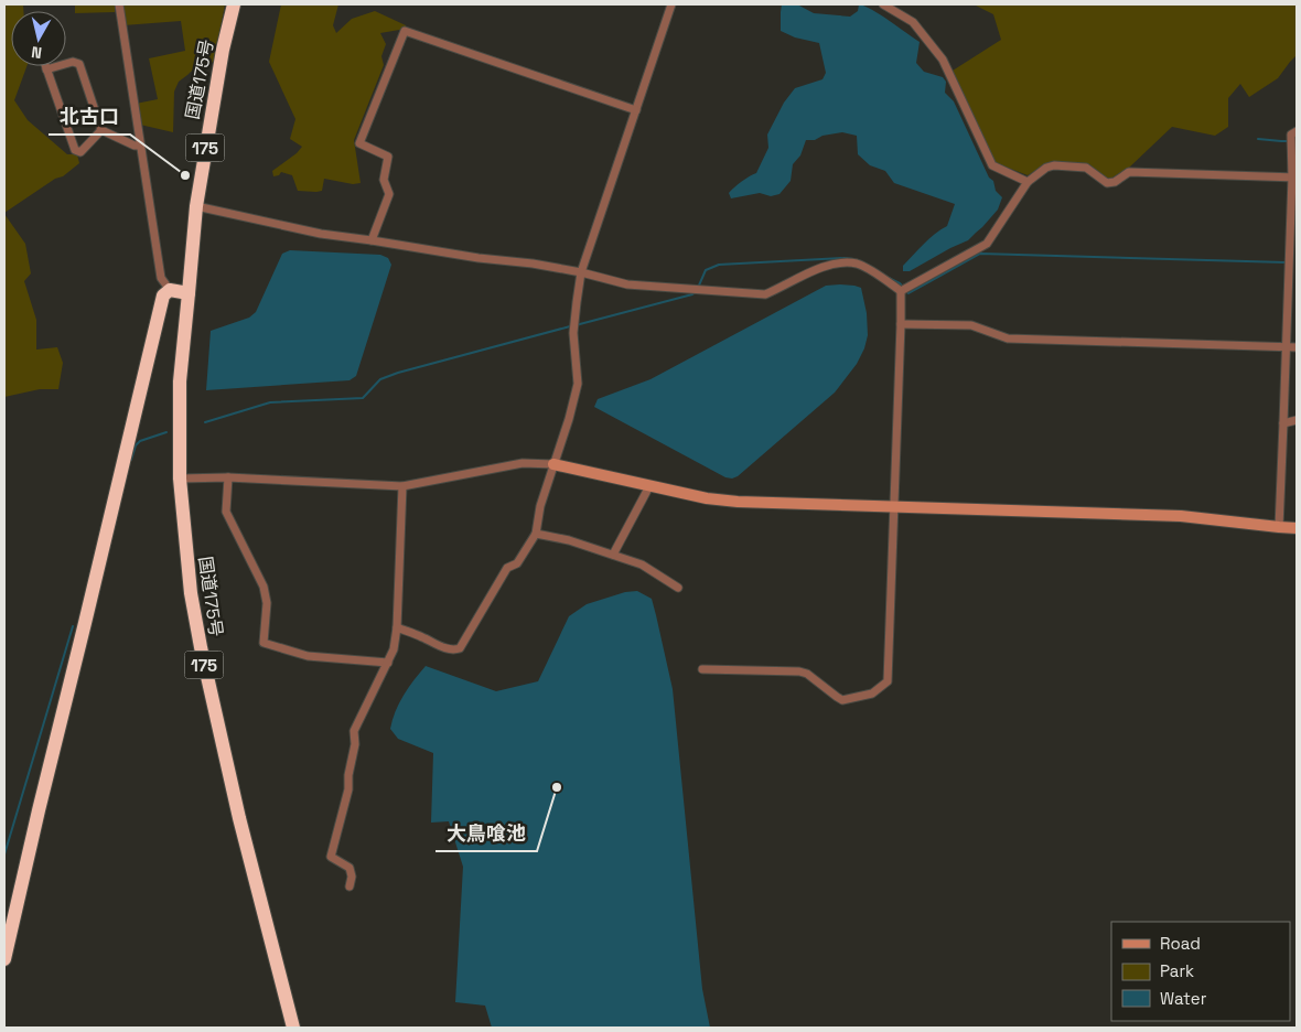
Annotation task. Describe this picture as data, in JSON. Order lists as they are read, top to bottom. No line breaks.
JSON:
{"streets":{"highway":["国道175号","175"]},"places":["北古口","大鳥喰池"],"legend":["Road","Park","Water"],"north":"bottom"}
